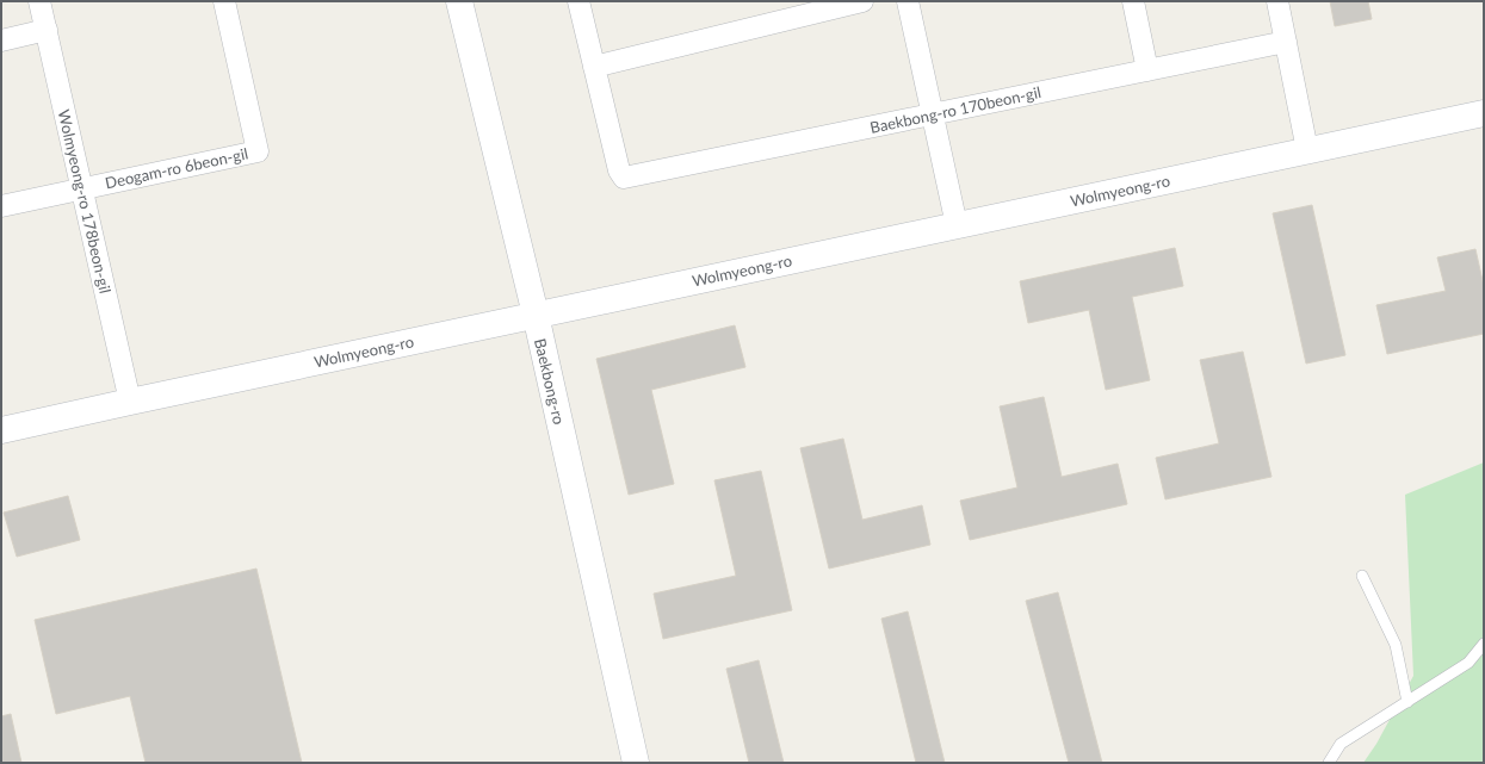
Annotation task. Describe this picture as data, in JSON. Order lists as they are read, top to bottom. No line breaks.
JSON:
{"streets":{"street":["Baekbong-ro 170beon-gil","Deogam-ro 6beon-gil","Wolmyeong-ro","Wolmyeong-ro 178beon-gil","Baekbong-ro"]},"crossings":[["Deogam-ro 6beon-gil","Wolmyeong-ro 178beon-gil"],["Wolmyeong-ro","Wolmyeong-ro 178beon-gil"],["Wolmyeong-ro","Baekbong-ro"]]}
